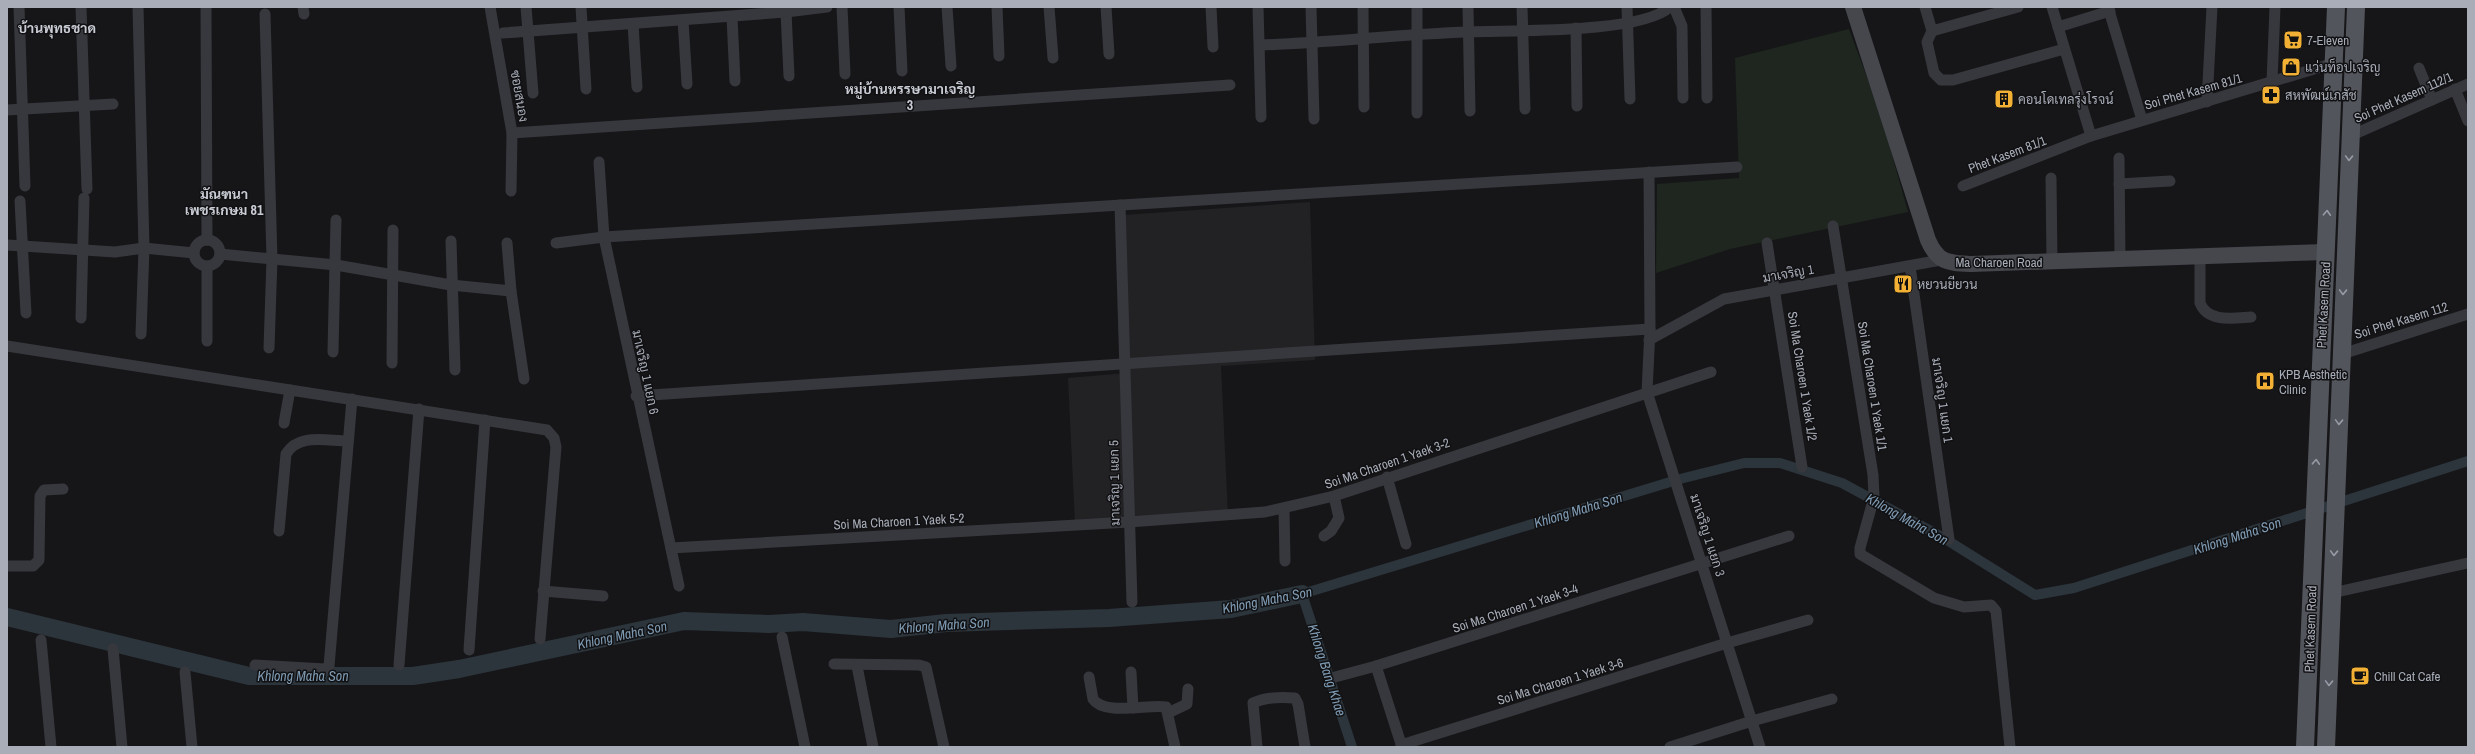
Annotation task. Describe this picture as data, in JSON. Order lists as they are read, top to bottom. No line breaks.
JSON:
{"streets":{"main road":["Ma Charoen Road","Phet Kasem Road"],"street":["Soi Phet Kasem 81/1","ซอยสนอง","Soi Phet Kasem 112/1","Phet Kasem 81/1","มาเจริญ 1","Soi Phet Kasem 112","มาเจริญ 1 แยก 6","Soi Ma Charoen 1 Yaek 1/2","Soi Ma Charoen 1 Yaek 1/1","มาเจริญ 1 แยก 1","Soi Ma Charoen 1 Yaek 3-2","มาเจริญ 1 แยก 5","Soi Ma Charoen 1 Yaek 5-2","มาเจริญ 1 แยก 3","Soi Ma Charoen 1 Yaek 3-4","Soi Ma Charoen 1 Yaek 3-6"]},"crossings":[["Soi Phet Kasem 81/1","Phet Kasem 81/1"],["Soi Phet Kasem 81/1","Phet Kasem Road"],["Soi Phet Kasem 112/1","Phet Kasem Road"],["Ma Charoen Road","มาเจริญ 1"],["Ma Charoen Road","Phet Kasem Road"],["มาเจริญ 1","Soi Ma Charoen 1 Yaek 1/2"],["มาเจริญ 1","Soi Ma Charoen 1 Yaek 1/1"],["มาเจริญ 1","มาเจริญ 1 แยก 1"],["มาเจริญ 1","มาเจริญ 1 แยก 3"],["Phet Kasem Road","Soi Phet Kasem 112"],["มาเจริญ 1 แยก 6","Soi Ma Charoen 1 Yaek 5-2"],["Soi Ma Charoen 1 Yaek 3-2","มาเจริญ 1 แยก 5"],["Soi Ma Charoen 1 Yaek 3-2","Soi Ma Charoen 1 Yaek 5-2"],["Soi Ma Charoen 1 Yaek 3-2","มาเจริญ 1 แยก 3"],["มาเจริญ 1 แยก 5","Soi Ma Charoen 1 Yaek 5-2"],["มาเจริญ 1 แยก 3","Soi Ma Charoen 1 Yaek 3-4"],["มาเจริญ 1 แยก 3","Soi Ma Charoen 1 Yaek 3-6"]],"districts":["บ้านพุทธชาด","หมู่บ้านหรรษามาเจริญ 3","มัณฑนา เพชรเกษม 81"],"water":["Khlong Maha Son","Khlong Bang Khae"],"places":{"supermarket":["7-Eleven"],"shop":["แว่นท็อปเจริญ"],"pharmacy":["สหพัฒน์เภสัช"],"building":["คอนโดเทลรุ่งโรจน์"],"restaurant":["หยวนยียวน"],"hospital":["KPB Aesthetic Clinic"],"cafe":["Chill Cat Cafe"]}}
